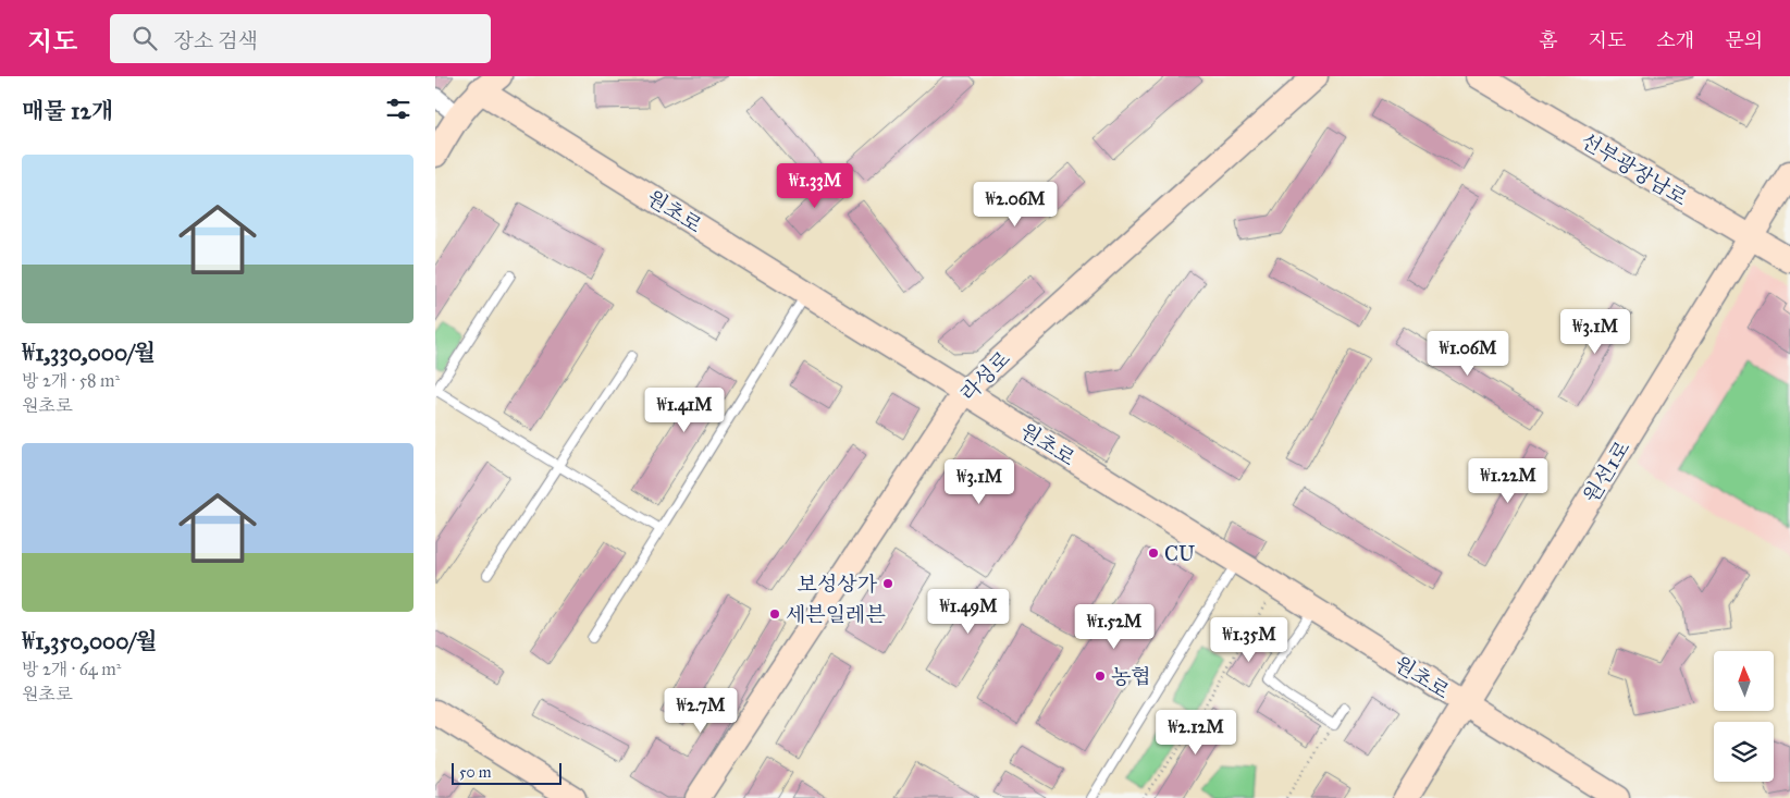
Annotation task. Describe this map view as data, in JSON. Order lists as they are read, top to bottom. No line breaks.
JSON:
{"streets":{"street":["선부광장남로","원초로","라성로","원선1로"]},"crossings":[["선부광장남로","원선1로"],["원초로","라성로"],["원초로","원선1로"]],"places":["CU","보성상가","세븐일레븐","농협"],"scale_bar":"50 m","north":"top","page":{"header":"지도","search":"장소 검색","nav":["홈","지도","소개","문의"],"heading":"매물 12개","list":[{"name":"₩1,330,000/월","note":"방 2개 · 58 m² · 원초로"},{"name":"₩1,350,000/월","note":"방 2개 · 64 m² · 원초로"}],"price":["₩1.33M","₩2.06M","₩3.1M","₩1.06M","₩1.41M","₩1.22M","₩3.1M","₩1.49M","₩1.52M","₩1.35M","₩2.7M","₩2.12M"],"scale":"50 m"}}
